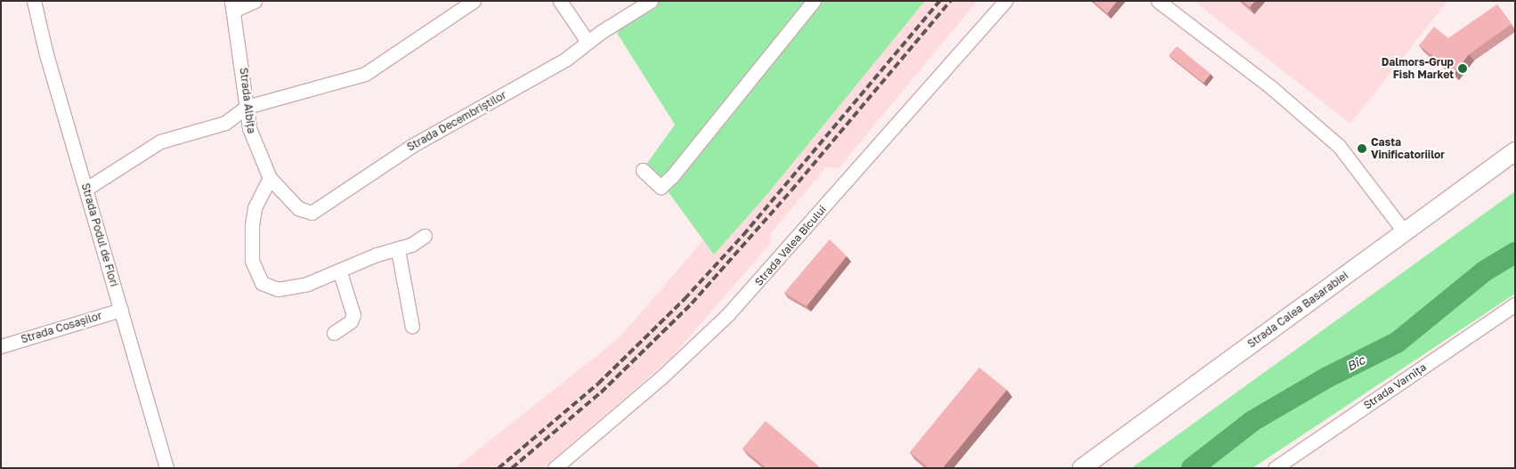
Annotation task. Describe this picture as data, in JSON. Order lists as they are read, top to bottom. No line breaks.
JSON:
{"streets":{"main road":["Strada Calea Basarabiei"],"street":["Strada Albița","Strada Decembriștilor","Strada Podul de Flori","Strada Valea Bîcului","Strada Cosașilor","Strada Varnița"]},"crossings":[["Strada Albița","Strada Decembriștilor"],["Strada Podul de Flori","Strada Cosașilor"]],"water":["Bîc"],"places":["Dalmors-Grup Fish Market","Casta Vinificatoriilor"]}
